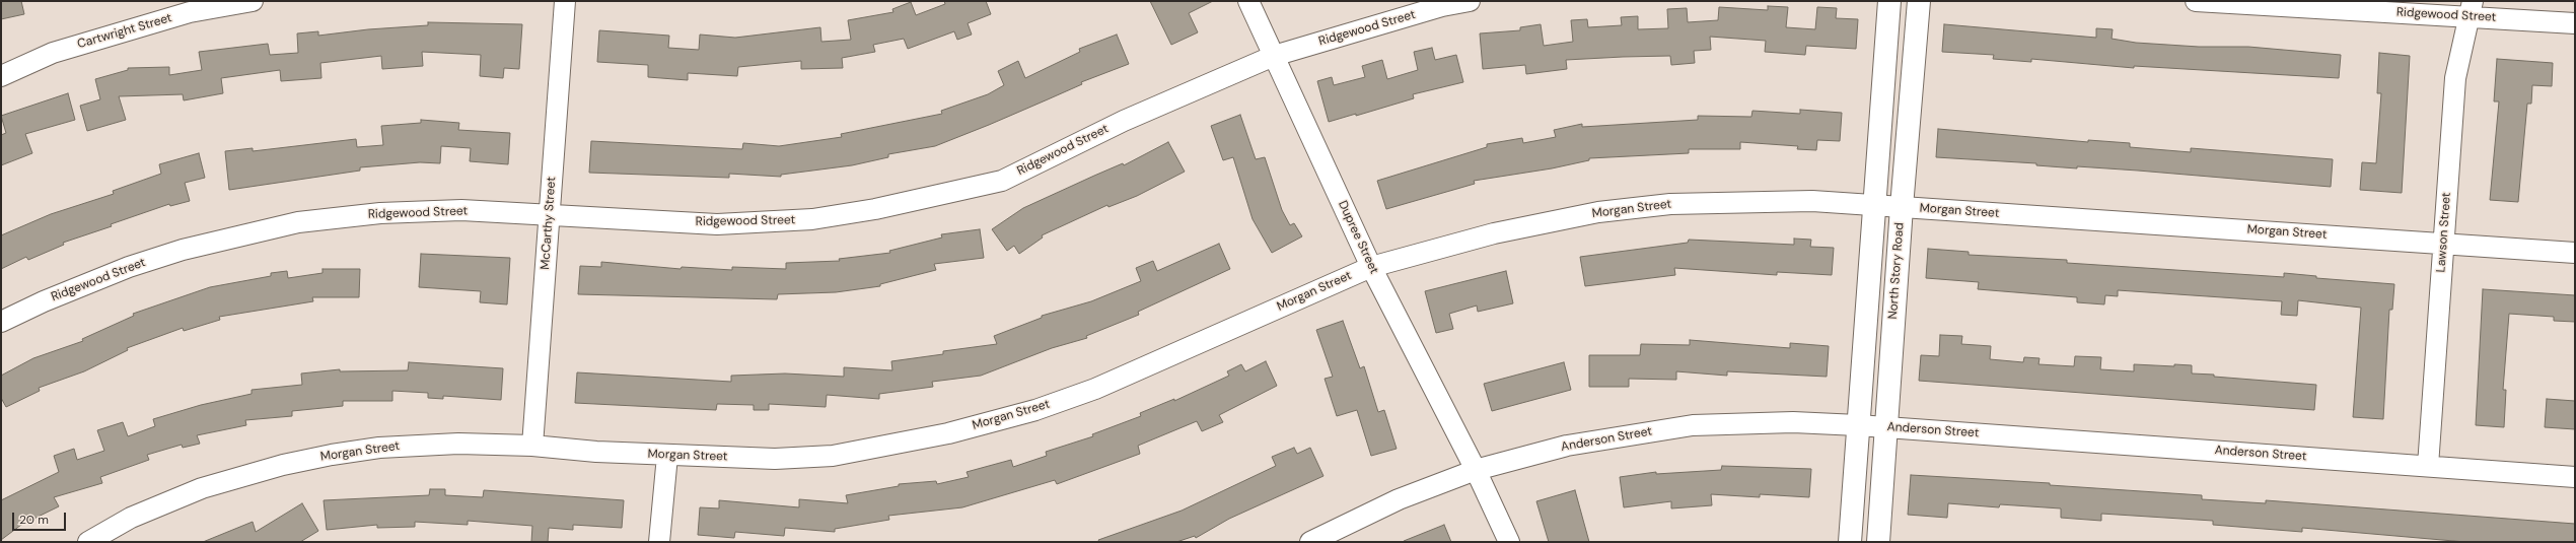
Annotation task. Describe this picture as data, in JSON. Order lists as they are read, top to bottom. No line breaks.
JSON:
{"streets":{"main road":["North Story Road"],"street":["Ridgewood Street","Cartwright Street","Morgan Street","McCarthy Street","Lawson Street","Dupree Street","Anderson Street"]},"crossings":[["Ridgewood Street","McCarthy Street"],["Ridgewood Street","Lawson Street"],["Ridgewood Street","Dupree Street"],["Morgan Street","McCarthy Street"],["Morgan Street","Lawson Street"],["Morgan Street","Dupree Street"],["Morgan Street","North Story Road"],["Lawson Street","Anderson Street"],["Dupree Street","Anderson Street"],["North Story Road","Anderson Street"]],"scale_bar":"20 m"}
